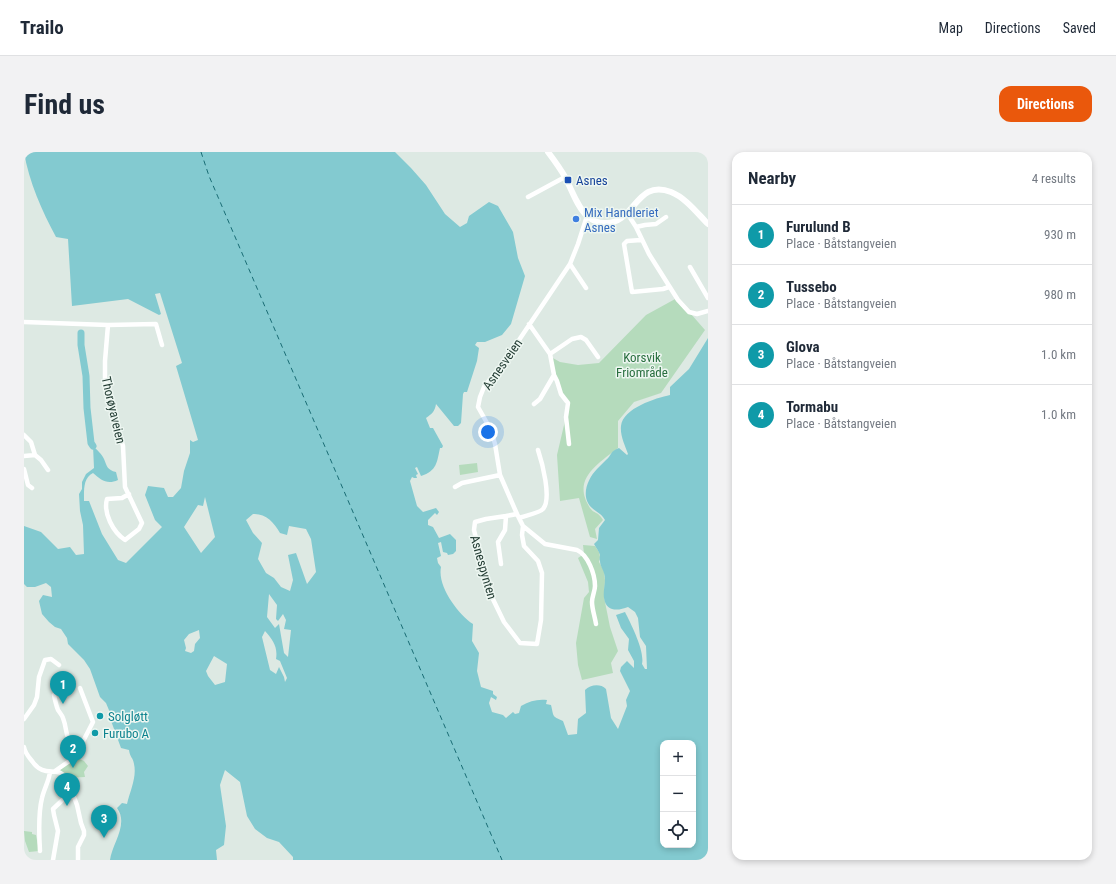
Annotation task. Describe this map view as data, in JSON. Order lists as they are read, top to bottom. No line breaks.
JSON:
{"streets":{"street":["Asnesveien","Thorøyaveien","Asnespynten"]},"crossings":[["Asnesveien","Asnespynten"]],"parks":["Korsvik Friområde"],"places":{"transit":["Asnes"],"other":["Mix Handleriet Asnes","Solgløtt","Furubo A"]},"page":{"header":"Trailo","nav":["Map","Directions","Saved"],"buttons":"Directions","title":"Find us","heading":["Nearby","4 results"],"list":[{"mark":"1","name":"Furulund B","note":"Place · Båtstangveien","value":"930 m"},{"mark":"2","name":"Tussebo","note":"Place · Båtstangveien","value":"980 m"},{"mark":"3","name":"Glova","note":"Place · Båtstangveien","value":"1.0 km"},{"mark":"4","name":"Tormabu","note":"Place · Båtstangveien","value":"1.0 km"}],"pins":["1","2","4","3"],"map_buttons":["+","−"]}}
